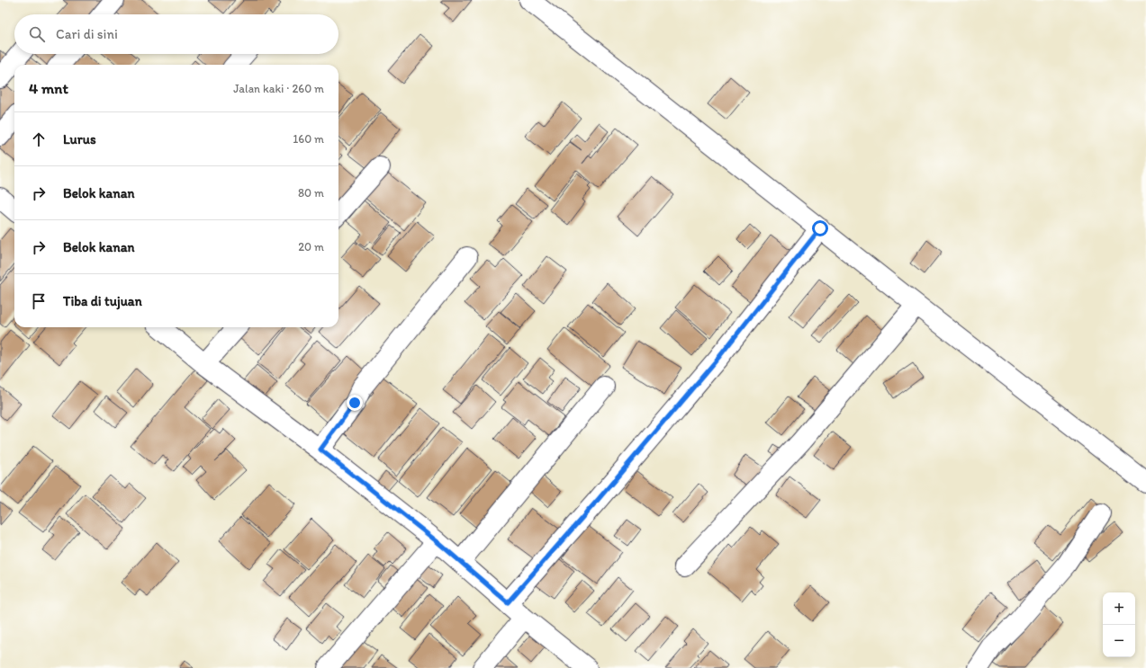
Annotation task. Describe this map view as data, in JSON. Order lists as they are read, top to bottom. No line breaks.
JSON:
{"page":{"search":"Cari di sini","heading":["4 mnt","Jalan kaki · 260 m"],"list":[["Lurus","160 m"],["Belok kanan","80 m"],["Belok kanan","20 m"],"Tiba di tujuan"],"map_buttons":["+","−"]}}
